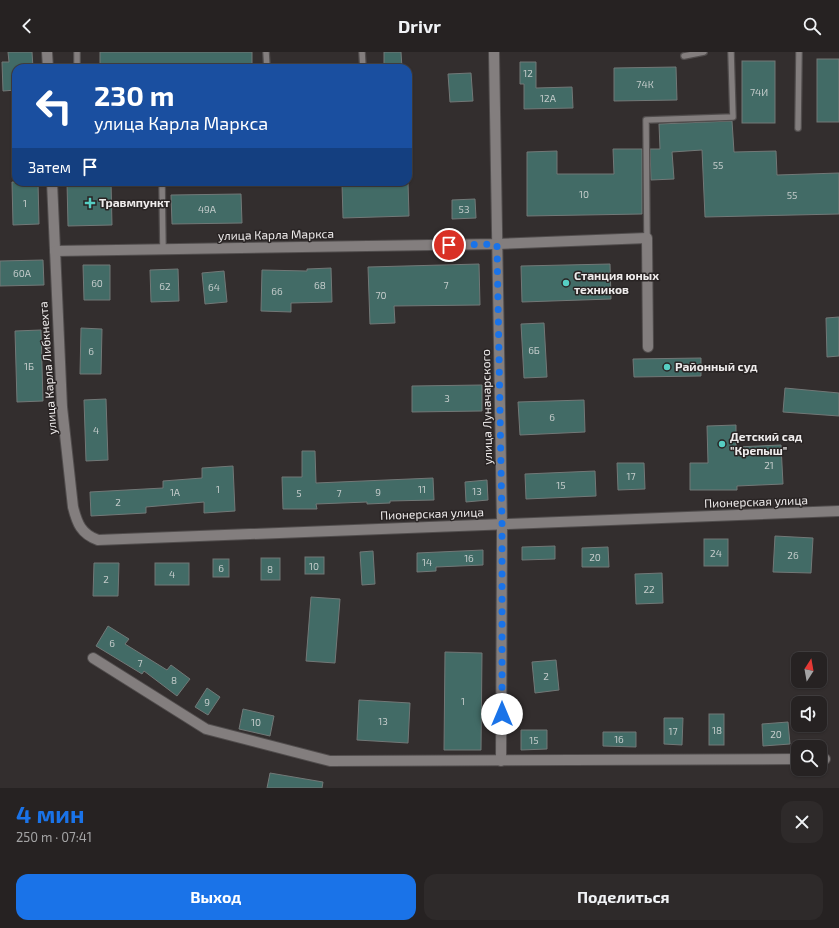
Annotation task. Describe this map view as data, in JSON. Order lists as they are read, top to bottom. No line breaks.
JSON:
{"streets":{"street":["улица Карла Маркса","улица Карла Либкнехта","улица Луначарского","Пионерская улица"]},"crossings":[["улица Карла Маркса","улица Карла Либкнехта"],["улица Карла Маркса","улица Луначарского"],["улица Карла Либкнехта","Пионерская улица"],["улица Луначарского","Пионерская улица"]],"places":{"health":["Травмпункт"],"other":["Станция юных техников","Районный суд","Детский сад \"Крепыш\""]},"house_numbers":["12","74К","74И","12А","55","10","55","1","49А","53","60А","60","68","7","62","64","66","70","6Б","6","1Б","3","6","4","21","17","15","1","11","13","1А","9","5","7","2","24","26","20","16","14","10","6","8","4","2","22","6","7","2","8","1","9","13","10","18","17","20","16","15"],"north":"top","page":{"header":"Drivr","turn":["230 m","улица Карла Маркса"],"then":"Затем","heading":["4 мин","250 m · 07:41"],"buttons":["Выход","Поделиться"]}}
